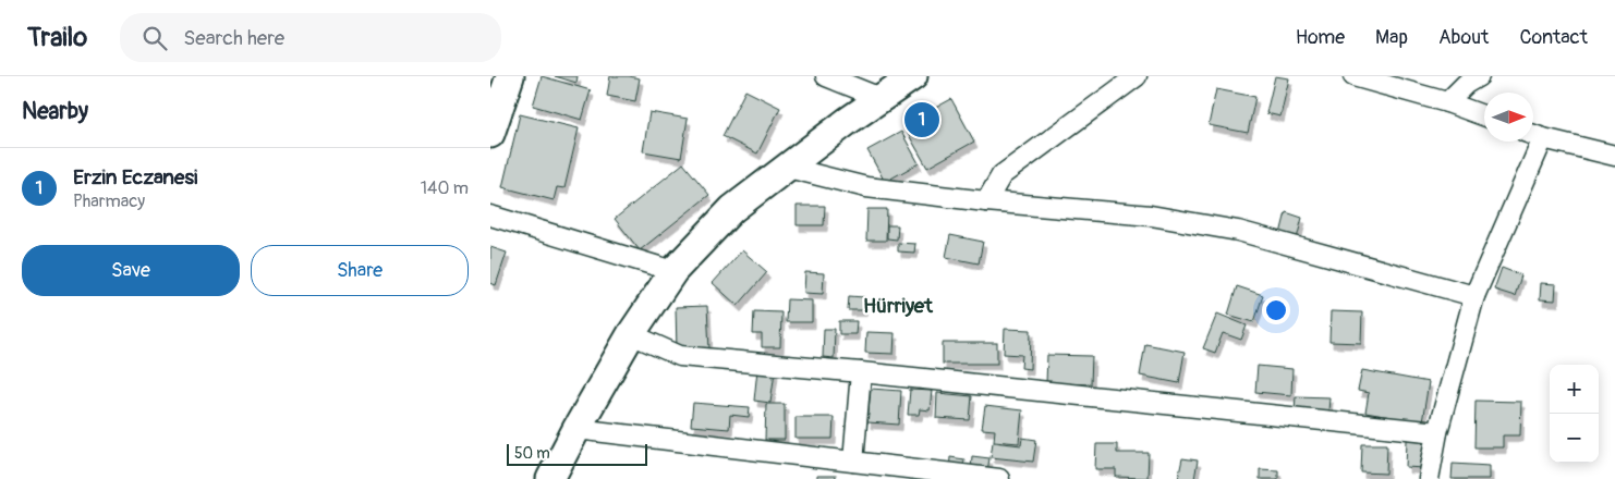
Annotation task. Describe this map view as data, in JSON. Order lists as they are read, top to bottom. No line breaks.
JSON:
{"districts":["Hürriyet"],"scale_bar":"50 m","north":"right","page":{"header":"Trailo","search":"Search here","nav":["Home","Map","About","Contact"],"heading":"Nearby","pins":"1","list":[{"mark":"1","name":"Erzin Eczanesi","note":"Pharmacy","value":"140 m"}],"buttons":["Save","Share"],"map_buttons":["+","−"],"scale":"50 m"}}
